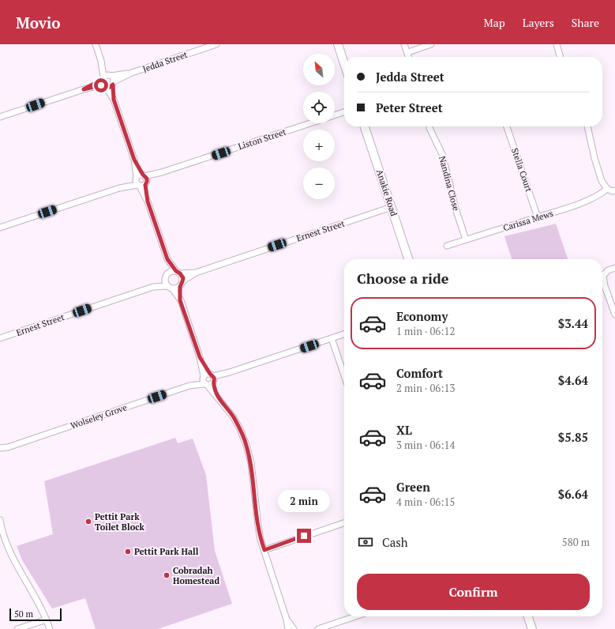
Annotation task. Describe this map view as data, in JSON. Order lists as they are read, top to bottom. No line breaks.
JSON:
{"streets":{"main road":["Anakie Road"],"street":["Jedda Street","Liston Street","Stella Court","Nandina Close","Carissa Mews","Ernest Street","Wolseley Grove"]},"crossings":[["Stella Court","Carissa Mews"],["Nandina Close","Carissa Mews"],["Anakie Road","Ernest Street"]],"places":["Pettit Park Toilet Block","Pettit Park Hall","Cobradah Homestead"],"scale_bar":"50 m","north":"top left","page":{"header":"Movio","nav":["Map","Layers","Share"],"map_buttons":["+","−"],"banner":["Jedda Street","Peter Street"],"heading":"Choose a ride","list":[{"name":"Economy","note":"1 min · 06:12","value":"$3.44"},{"name":"Comfort","note":"2 min · 06:13","value":"$4.64"},{"name":"XL","note":"3 min · 06:14","value":"$5.85"},{"name":"Green","note":"4 min · 06:15","value":"$6.64"}],"bubble":"2 min","pay":["Cash","580 m"],"buttons":"Confirm","scale":"50 m"}}
